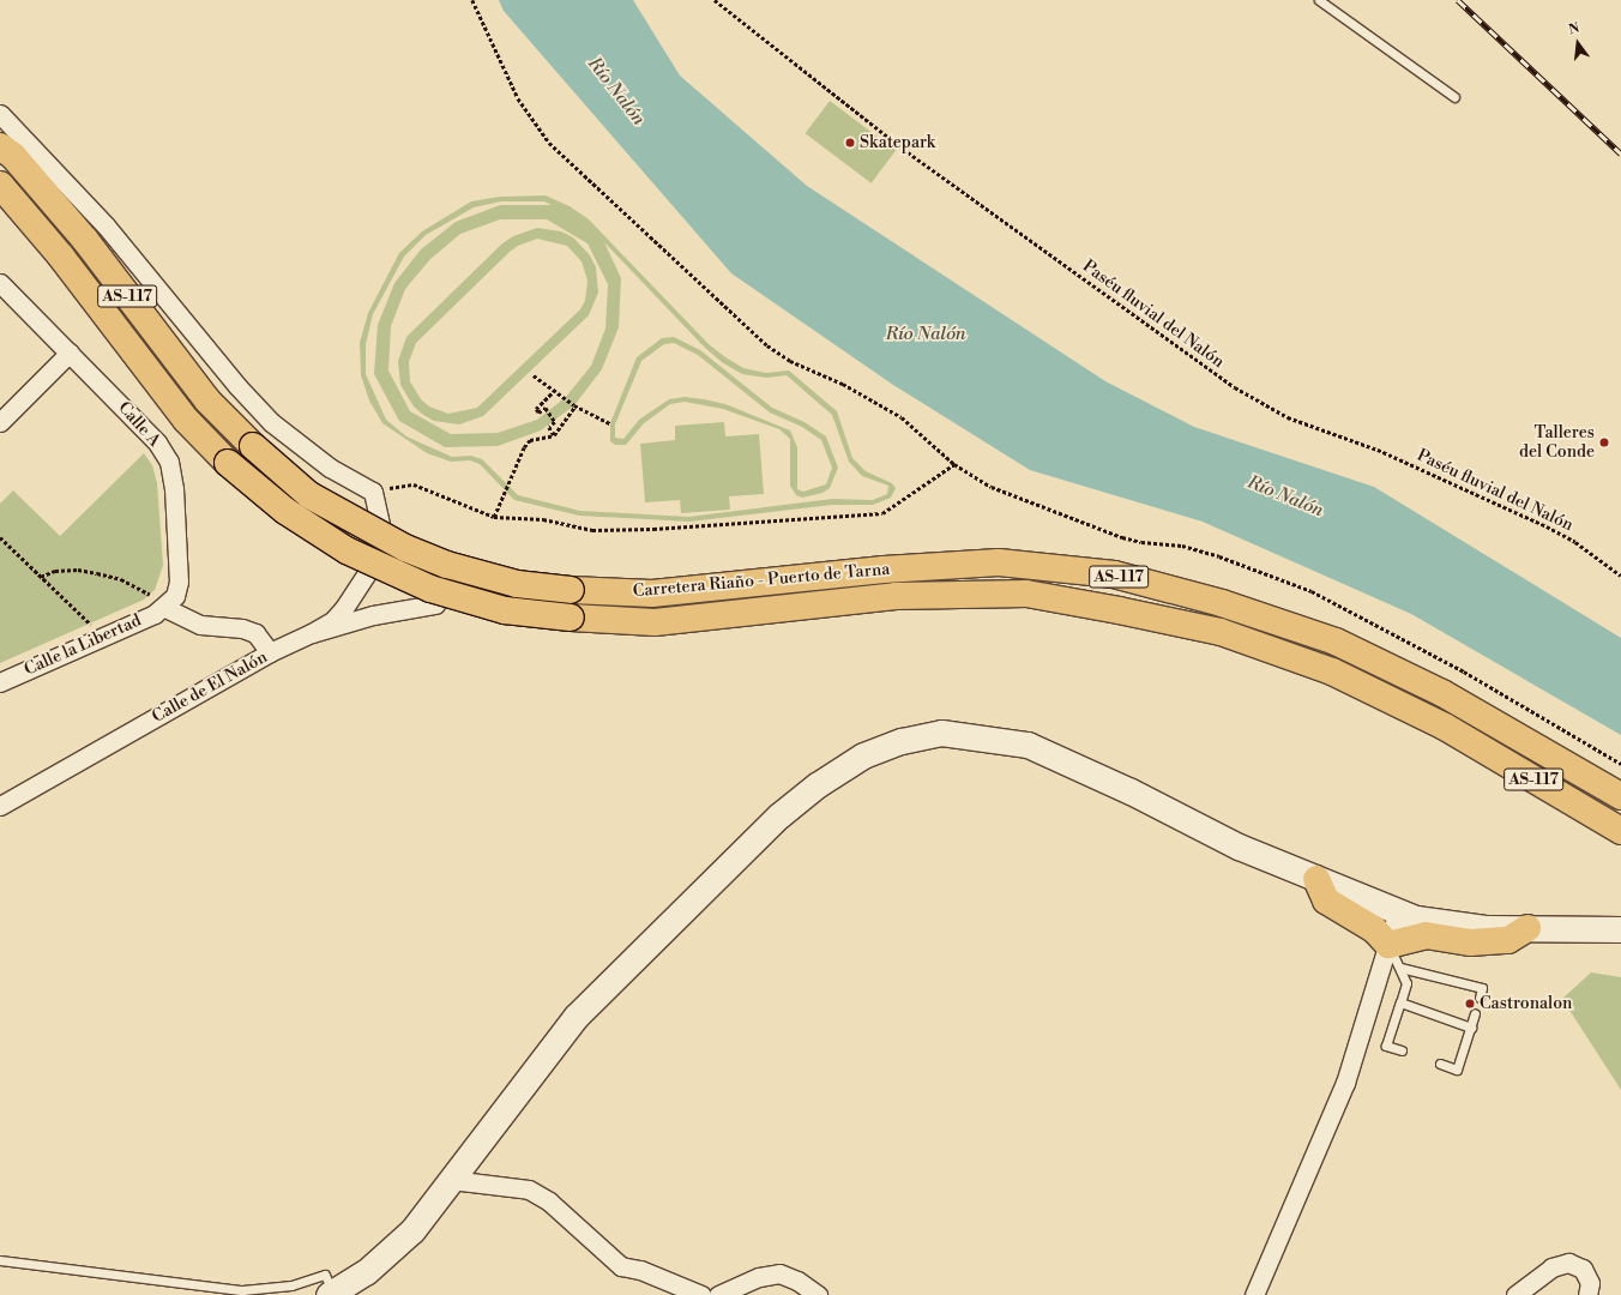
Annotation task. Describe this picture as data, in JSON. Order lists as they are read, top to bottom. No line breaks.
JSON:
{"streets":{"main road":["AS-117","Carretera Riaño - Puerto de Tarna"],"street":["Calle A","Calle la Libertad","Calle de El Nalón"],"path":["Paséu fluvial del Nalón"]},"crossings":[["Calle A","Calle la Libertad"]],"water":["Río Nalón"],"places":["Skatepark","Talleres del Conde","Castronalon"],"north":"top"}
